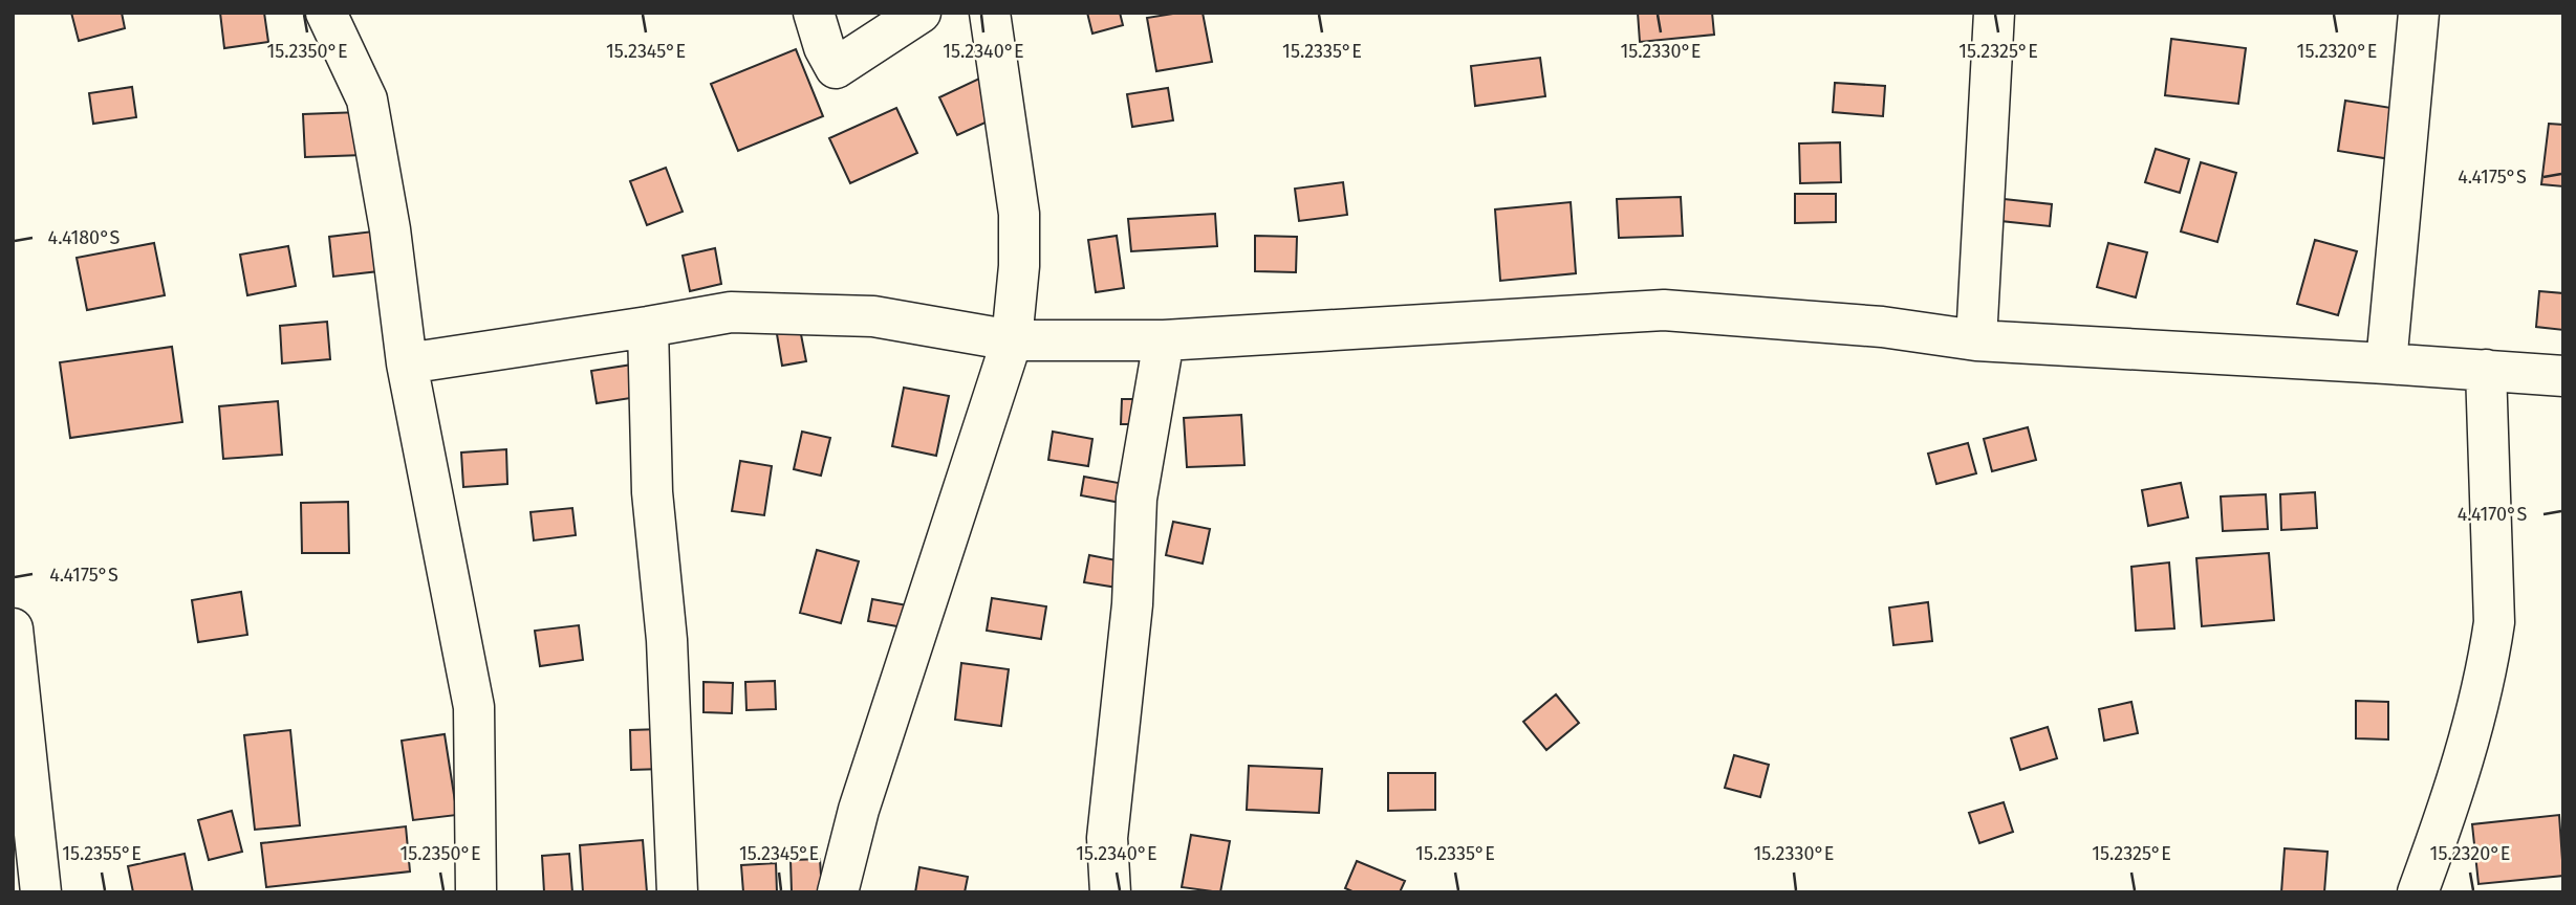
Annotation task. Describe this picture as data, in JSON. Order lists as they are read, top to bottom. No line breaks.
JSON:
{"coordinates":["15.2350°E","15.2345°E","15.2340°E","15.2335°E","15.2330°E","15.2320°E","15.2325°E","4.4175°S","4.4180°S","4.4170°S","15.2355°E"]}
